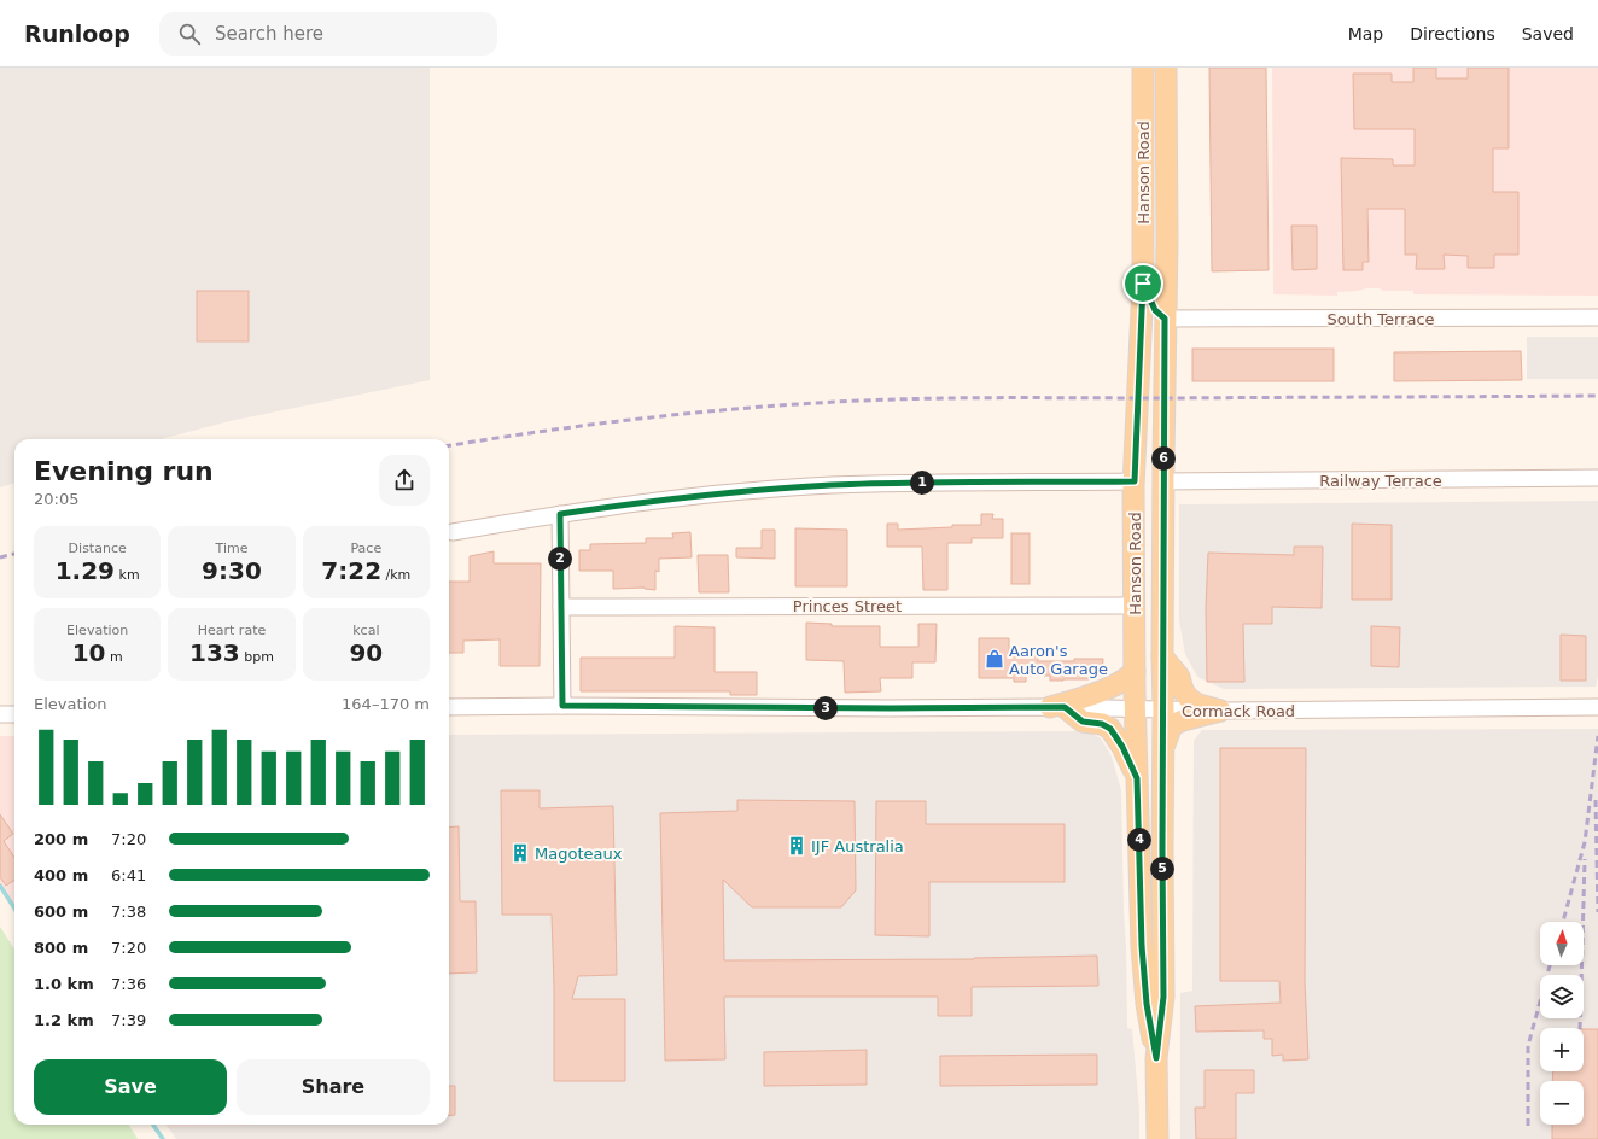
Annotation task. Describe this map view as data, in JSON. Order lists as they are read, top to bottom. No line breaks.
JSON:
{"streets":{"main road":["Hanson Road"],"street":["South Terrace","Railway Terrace","Princes Street","Cormack Road"]},"crossings":[["Hanson Road","South Terrace"],["Hanson Road","Railway Terrace"],["Hanson Road","Princes Street"],["Hanson Road","Cormack Road"]],"places":{"shop":["Aaron's Auto Garage"],"building":["IJF Australia","Magoteaux"]},"north":"top","page":{"header":"Runloop","search":"Search here","nav":["Map","Directions","Saved"],"heading":["Evening run","20:05"],"pins":["6","1","2","3","4","5"],"stats":[["Distance","1.29 km"],["Time","9:30"],["Pace","7:22 /km"],["Elevation","10 m"],["Heart rate","133 bpm"],["kcal","90"]],"chart":["Elevation","164–170 m"],"list":[{"name":"200 m","note":"7:20"},{"name":"400 m","note":"6:41"},{"name":"600 m","note":"7:38"},{"name":"800 m","note":"7:20"},{"name":"1.0 km","note":"7:36"},{"name":"1.2 km","note":"7:39"}],"map_buttons":["+","−"],"buttons":["Save","Share"]}}
